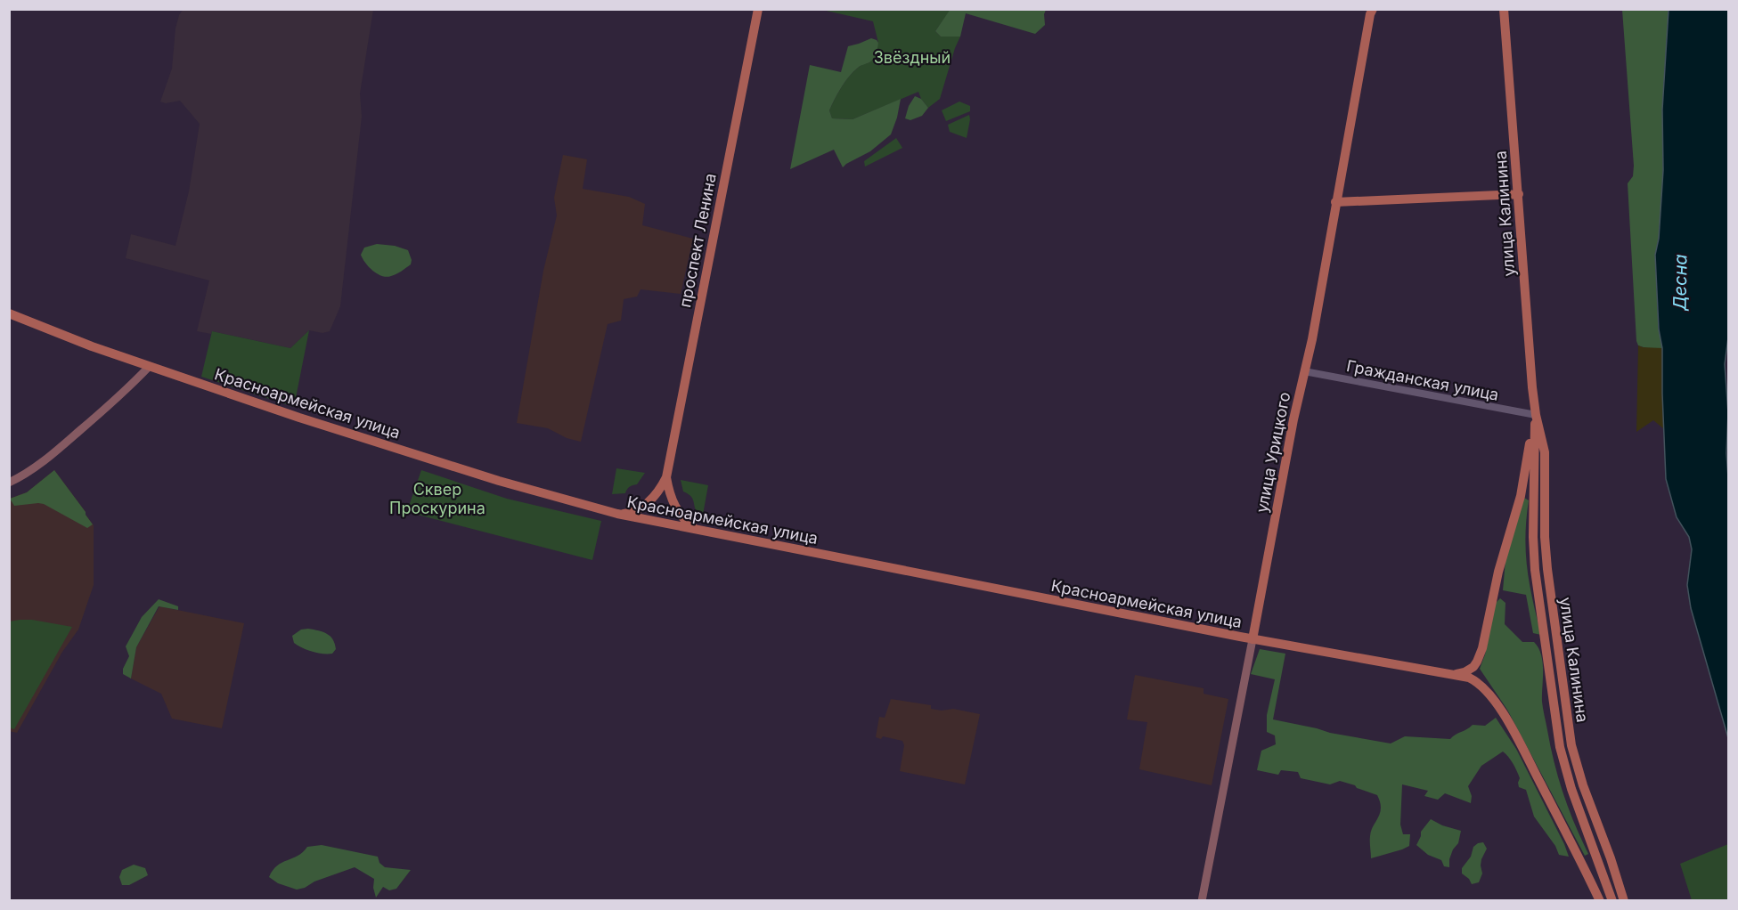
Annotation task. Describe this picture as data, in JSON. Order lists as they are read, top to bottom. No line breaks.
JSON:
{"streets":{"main road":["улица Калинина","проспект Ленина","Красноармейская улица","улица Урицкого"],"street":["Гражданская улица"]},"crossings":[["улица Калинина","Гражданская улица"],["Гражданская улица","улица Урицкого"],["Красноармейская улица","улица Урицкого"]],"water":["Десна"],"parks":["Звёздный","Сквер Проскурина"]}
